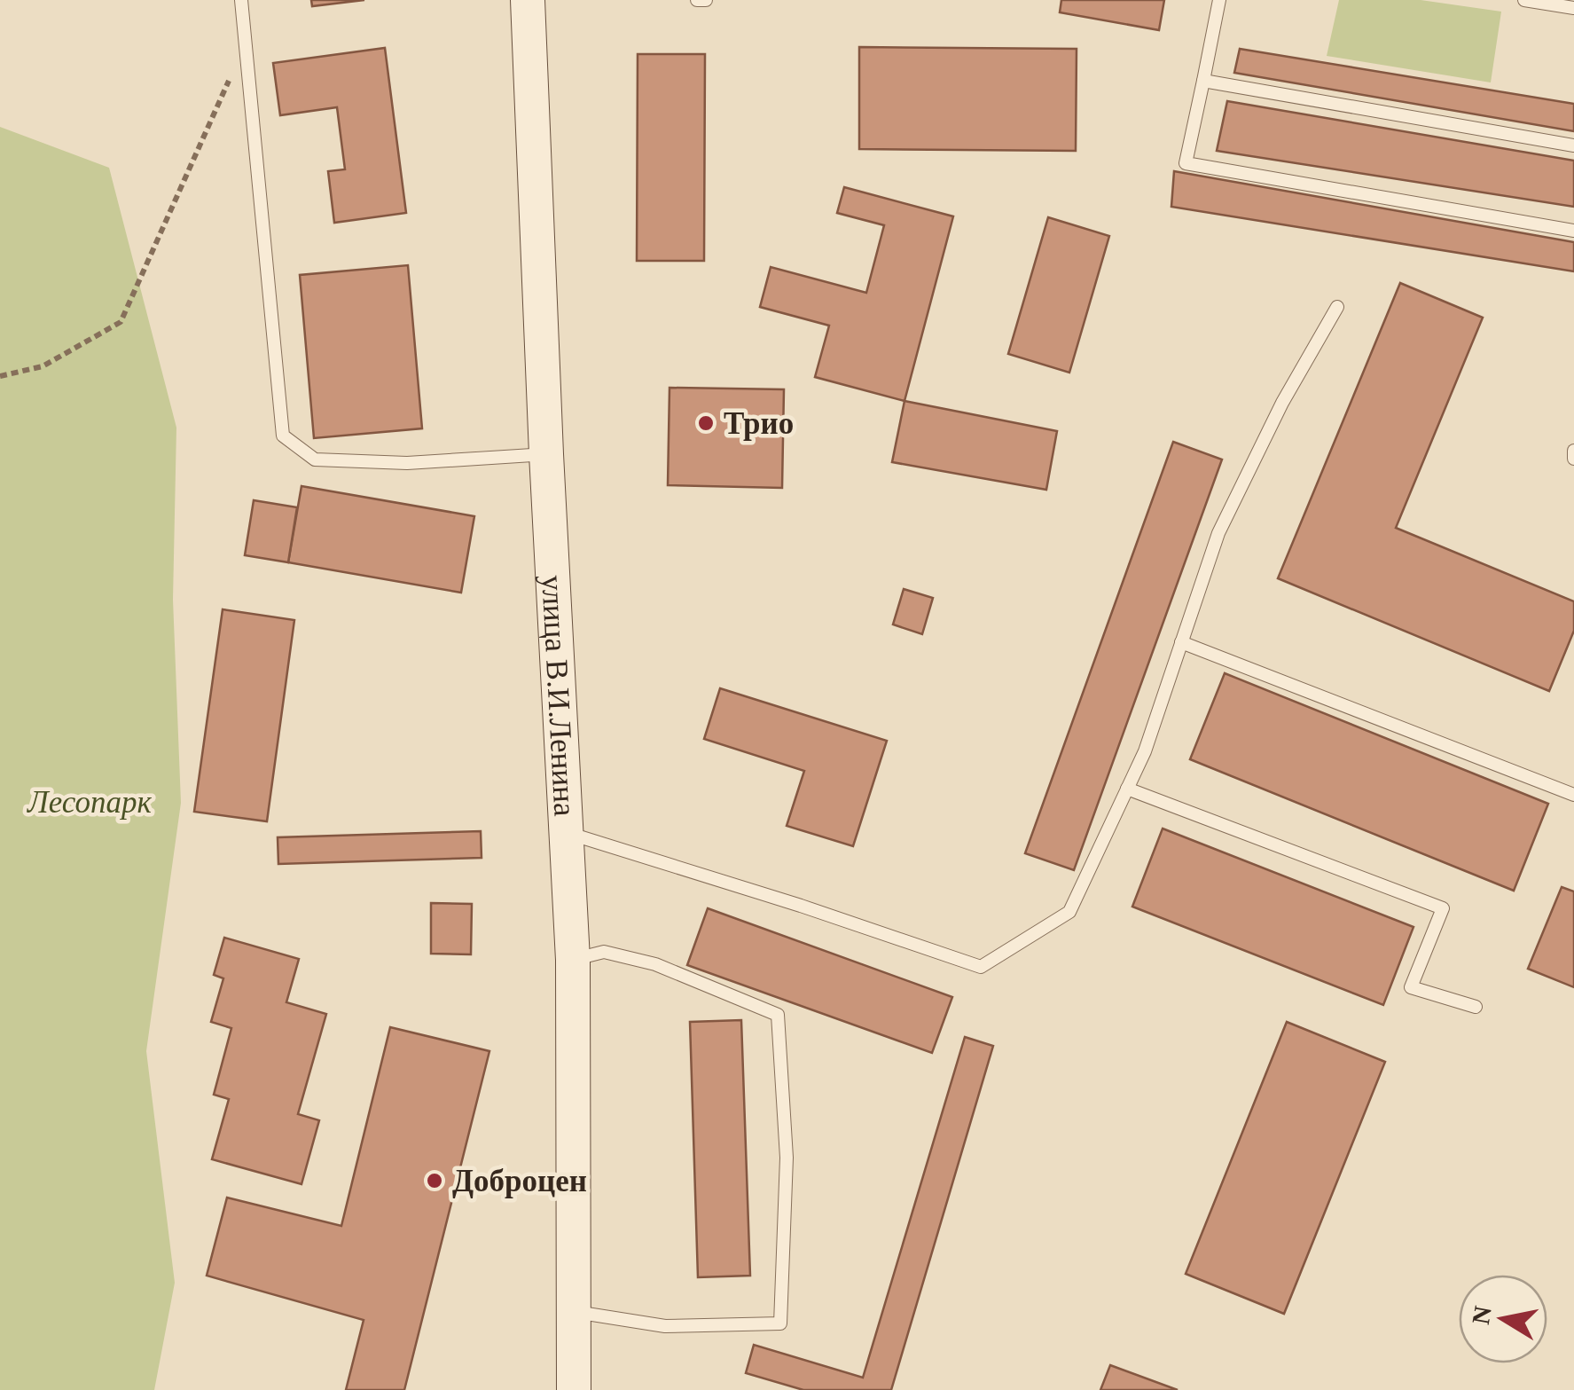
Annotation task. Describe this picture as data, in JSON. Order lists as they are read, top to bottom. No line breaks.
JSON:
{"streets":{"main road":["улица В.И.Ленина"]},"parks":["Лесопарк"],"places":["Трио","Доброцен"],"north":"left"}
